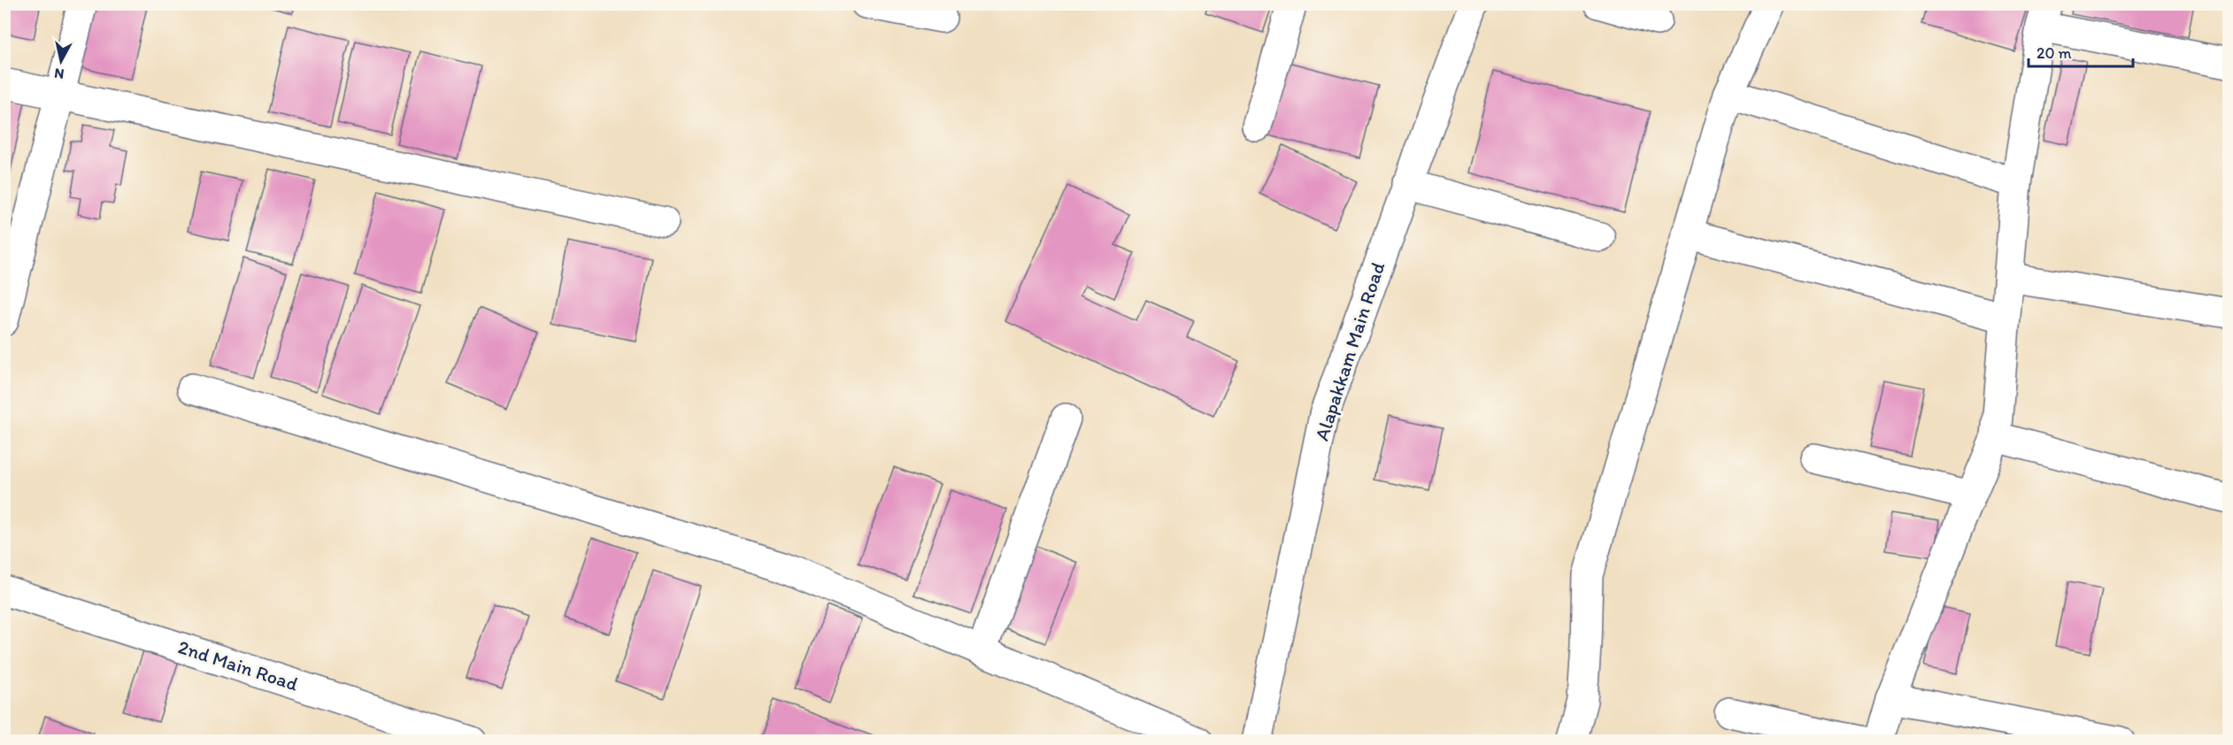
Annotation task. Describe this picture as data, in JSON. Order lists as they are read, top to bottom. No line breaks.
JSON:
{"streets":{"street":["Alapakkam Main Road","2nd Main Road"]},"scale_bar":"20 m","north":"bottom"}
